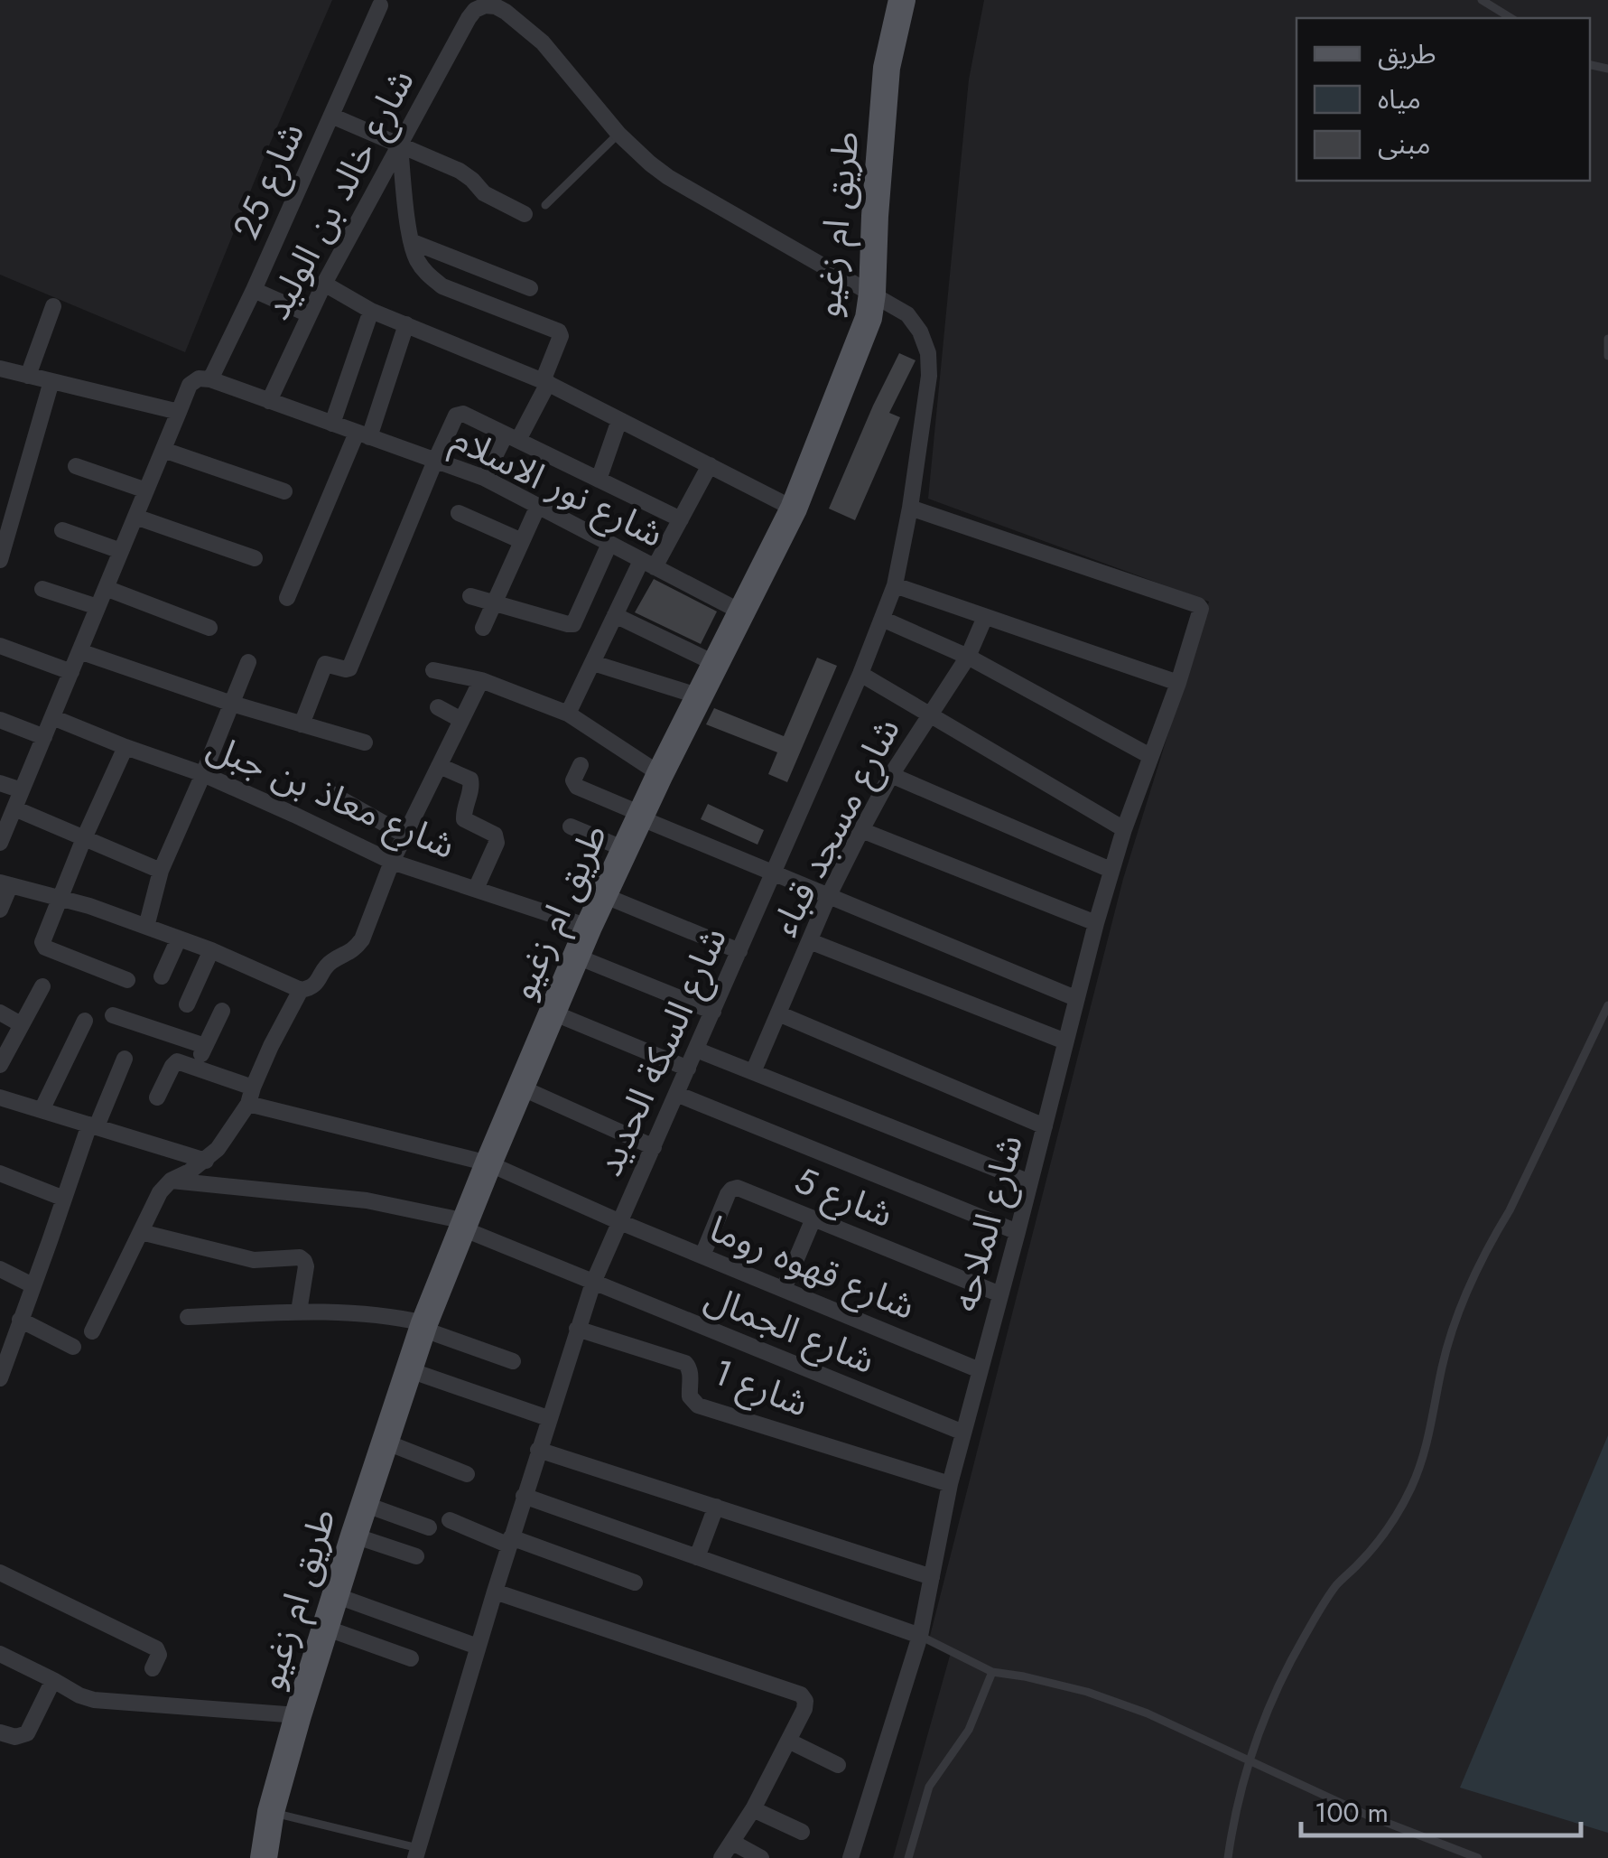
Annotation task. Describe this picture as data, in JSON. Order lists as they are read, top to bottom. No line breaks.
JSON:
{"streets":{"main road":["طريق ام زغيو"],"street":["شارع 25","شارع خالد بن الوليد","شارع نور الاسلام","شارع معاذ بن جبل","شارع مسجد قباء","شارع السكة الحديد","شارع 5","شارع الملاحه","شارع قهوه روما","شارع الجمال","شارع 1"]},"crossings":[["شارع 25","شارع نور الاسلام"],["شارع خالد بن الوليد","شارع نور الاسلام"],["شارع خالد بن الوليد","شارع السكة الحديد"],["طريق ام زغيو","شارع نور الاسلام"],["طريق ام زغيو","شارع معاذ بن جبل"],["طريق ام زغيو","شارع السكة الحديد"],["طريق ام زغيو","شارع قهوه روما"],["طريق ام زغيو","شارع الجمال"],["شارع السكة الحديد","شارع الملاحه"],["شارع السكة الحديد","شارع قهوه روما"],["شارع السكة الحديد","شارع الجمال"],["شارع السكة الحديد","شارع 1"],["شارع 5","شارع الملاحه"],["شارع 5","شارع قهوه روما"],["شارع الملاحه","شارع قهوه روما"],["شارع الملاحه","شارع الجمال"],["شارع الملاحه","شارع 1"]],"legend":["طريق","مياه","مبنى"],"scale_bar":"100 m"}
